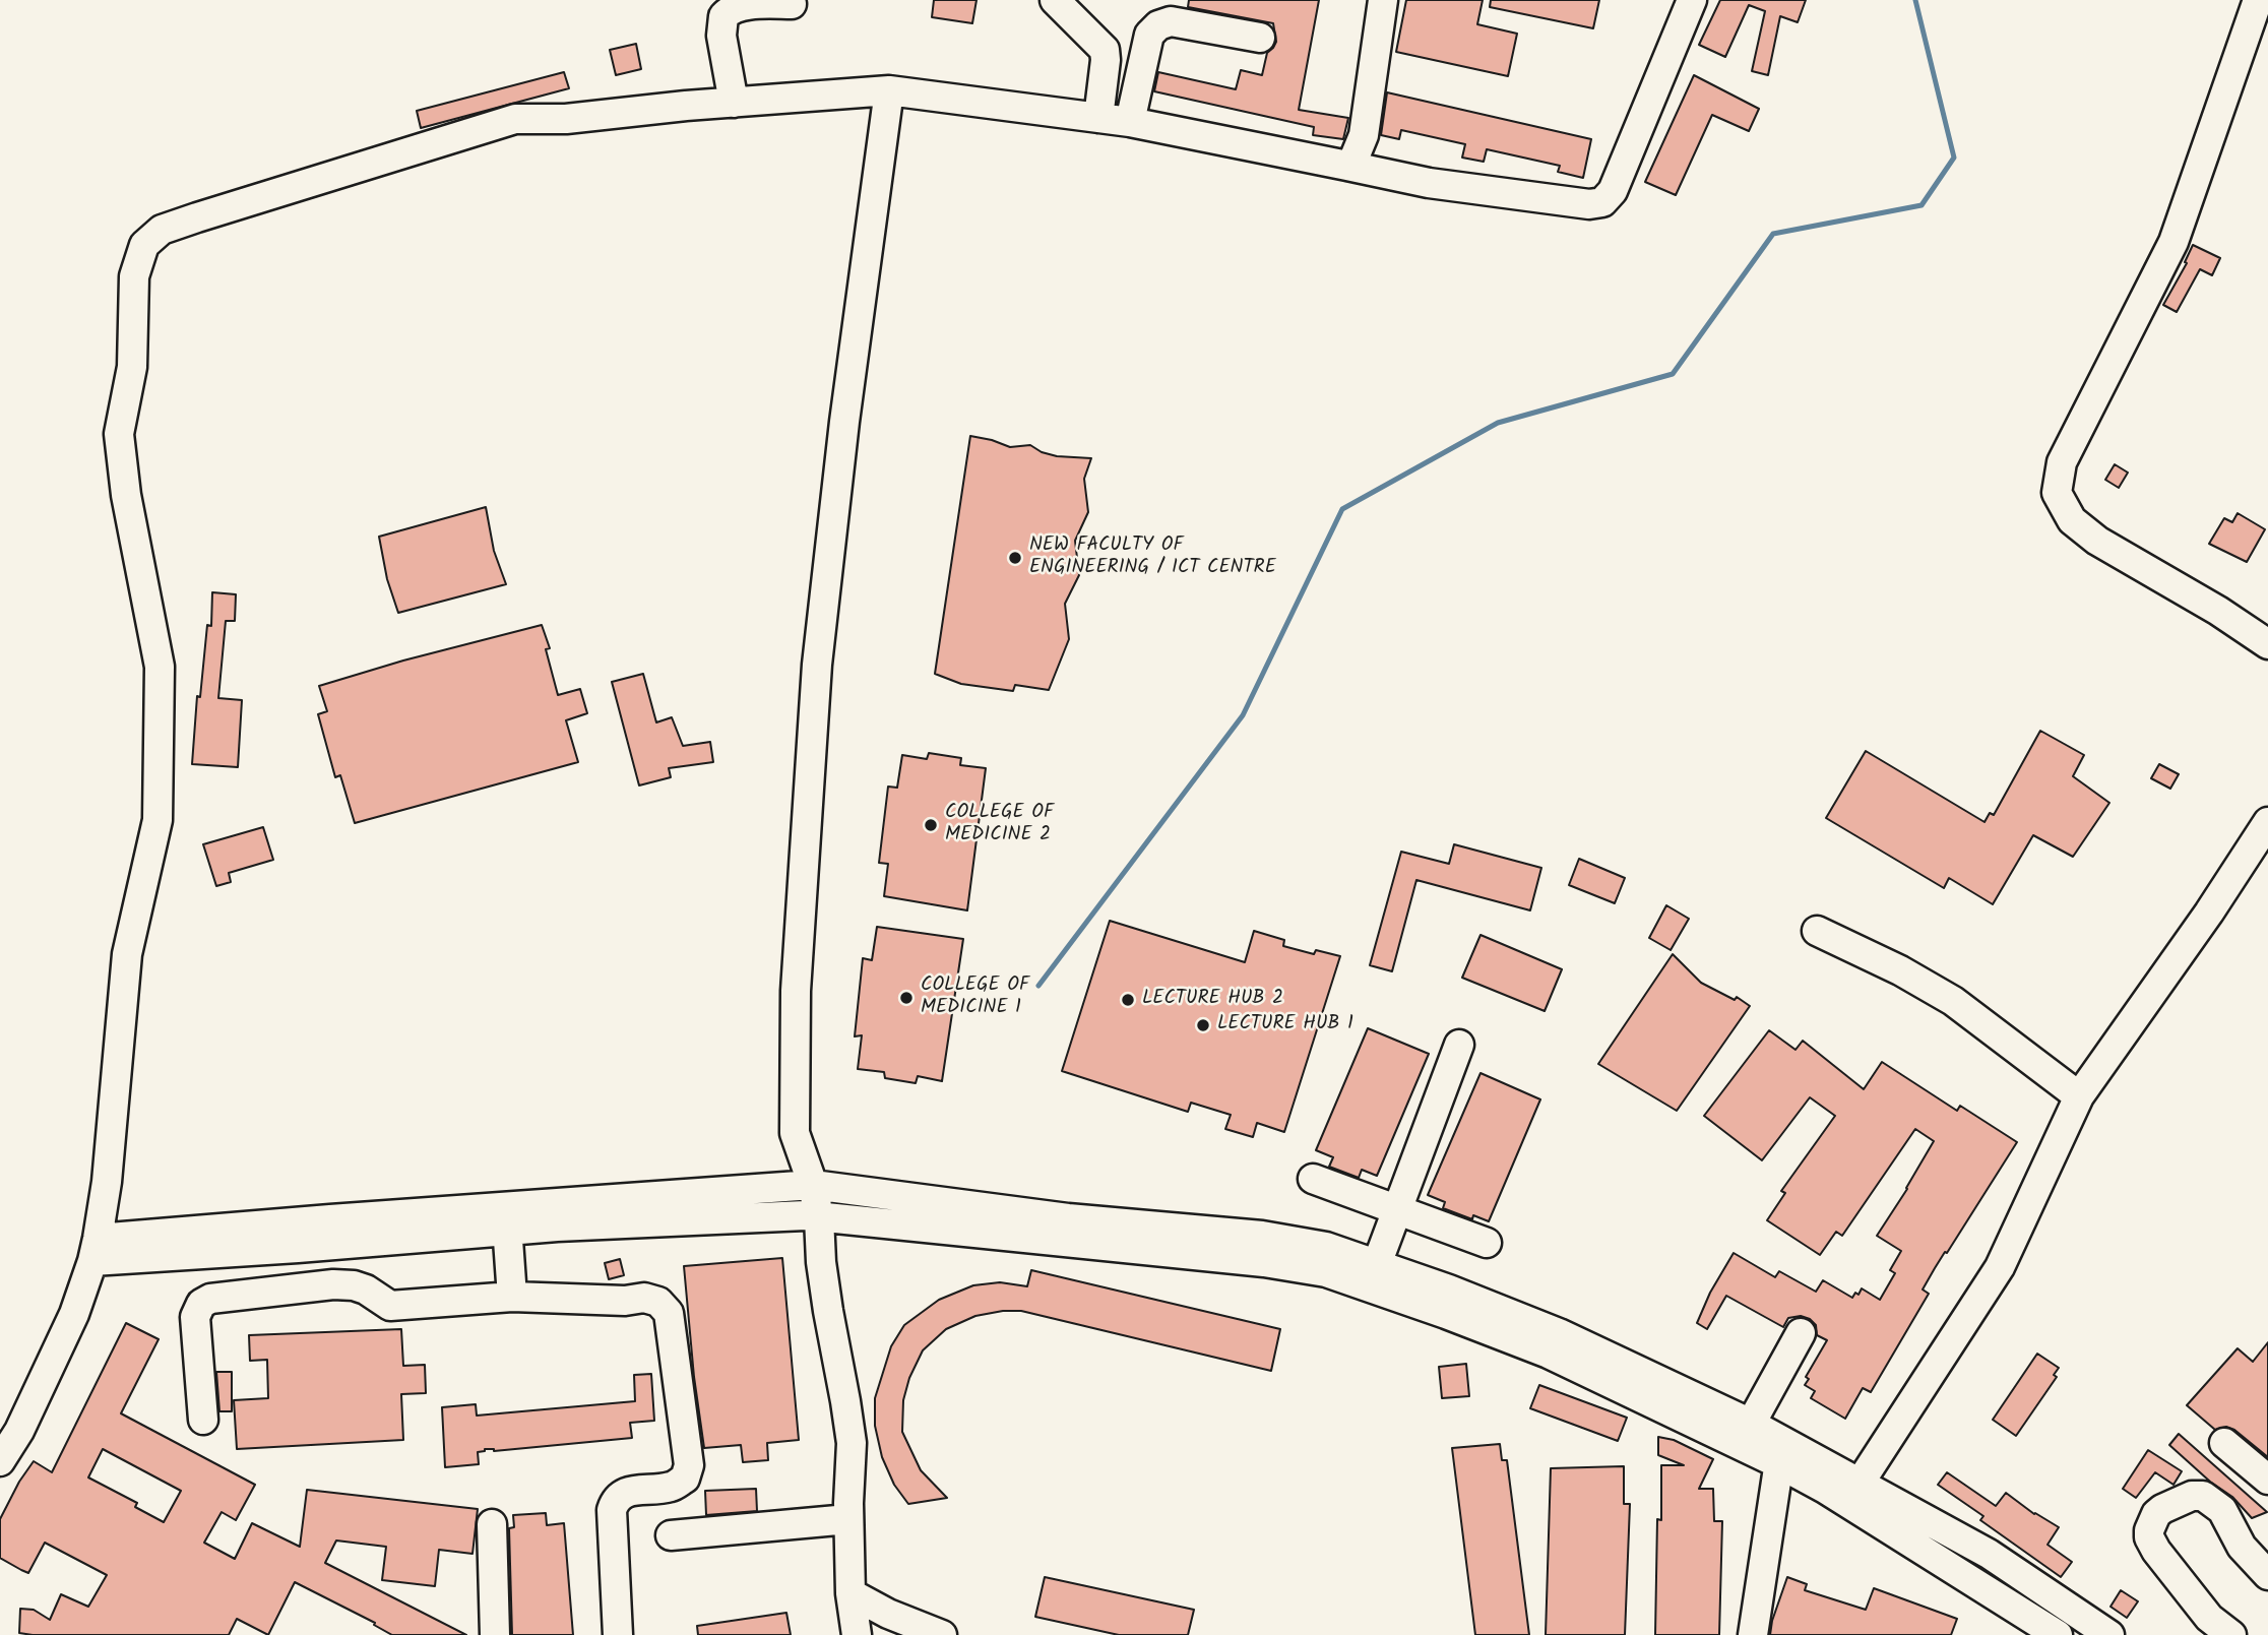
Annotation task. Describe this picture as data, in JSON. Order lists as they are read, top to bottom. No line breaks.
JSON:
{"places":["NEW FACULTY OF ENGINEERING / ICT CENTRE","COLLEGE OF MEDICINE 2","COLLEGE OF MEDICINE 1","LECTURE HUB 2","LECTURE HUB 1"]}
